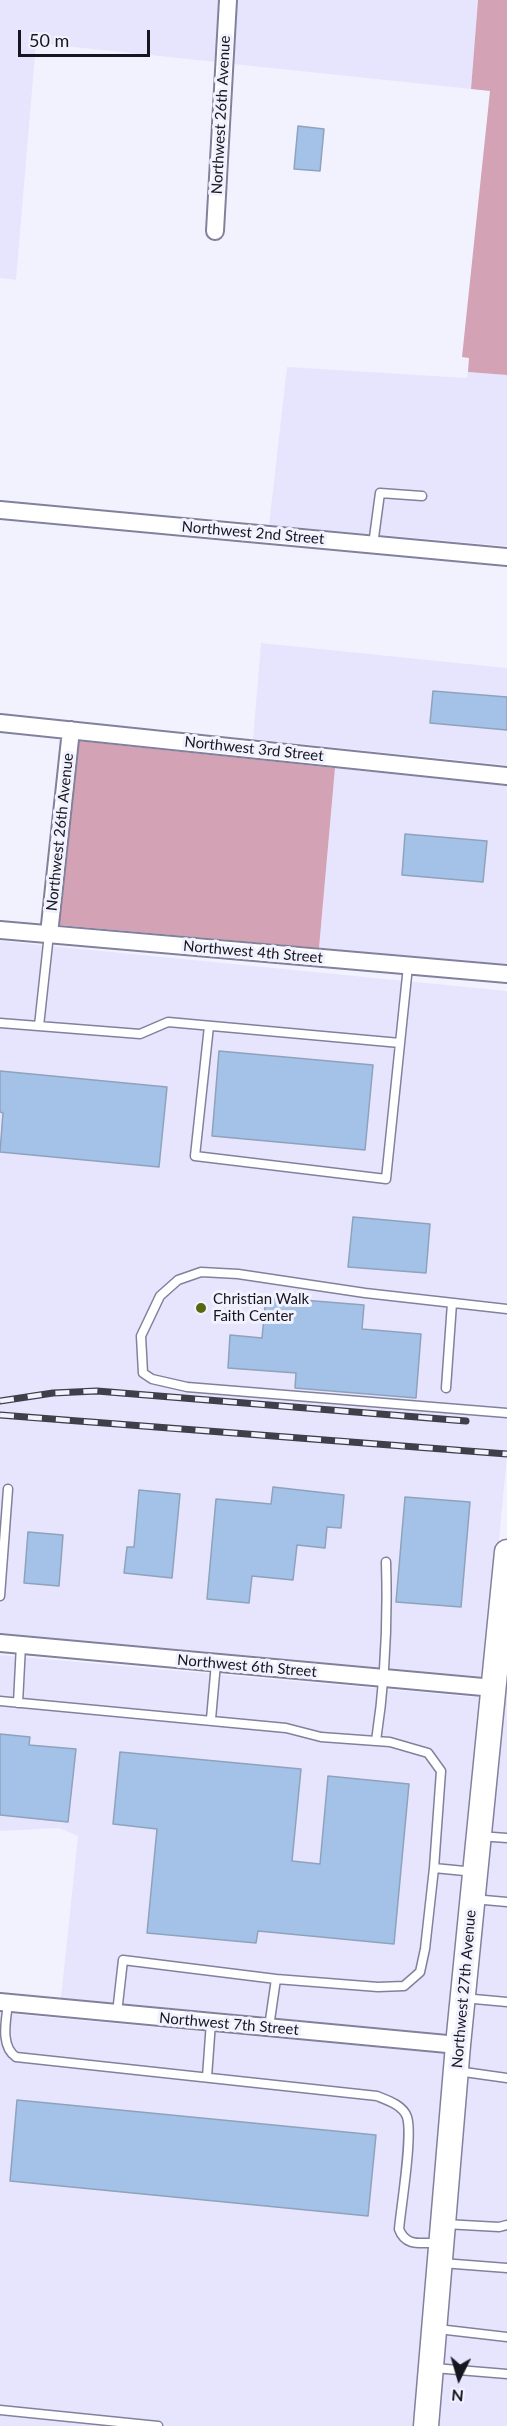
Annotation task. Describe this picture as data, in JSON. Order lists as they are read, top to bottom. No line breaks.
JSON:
{"streets":{"main road":["Northwest 27th Avenue"],"street":["Northwest 26th Avenue","Northwest 2nd Street","Northwest 3rd Street","Northwest 4th Street","Northwest 6th Street","Northwest 7th Street"]},"crossings":[["Northwest 26th Avenue","Northwest 3rd Street"],["Northwest 26th Avenue","Northwest 4th Street"],["Northwest 6th Street","Northwest 27th Avenue"],["Northwest 27th Avenue","Northwest 7th Street"]],"places":["Christian Walk Faith Center"],"scale_bar":"50 m","north":"bottom"}
